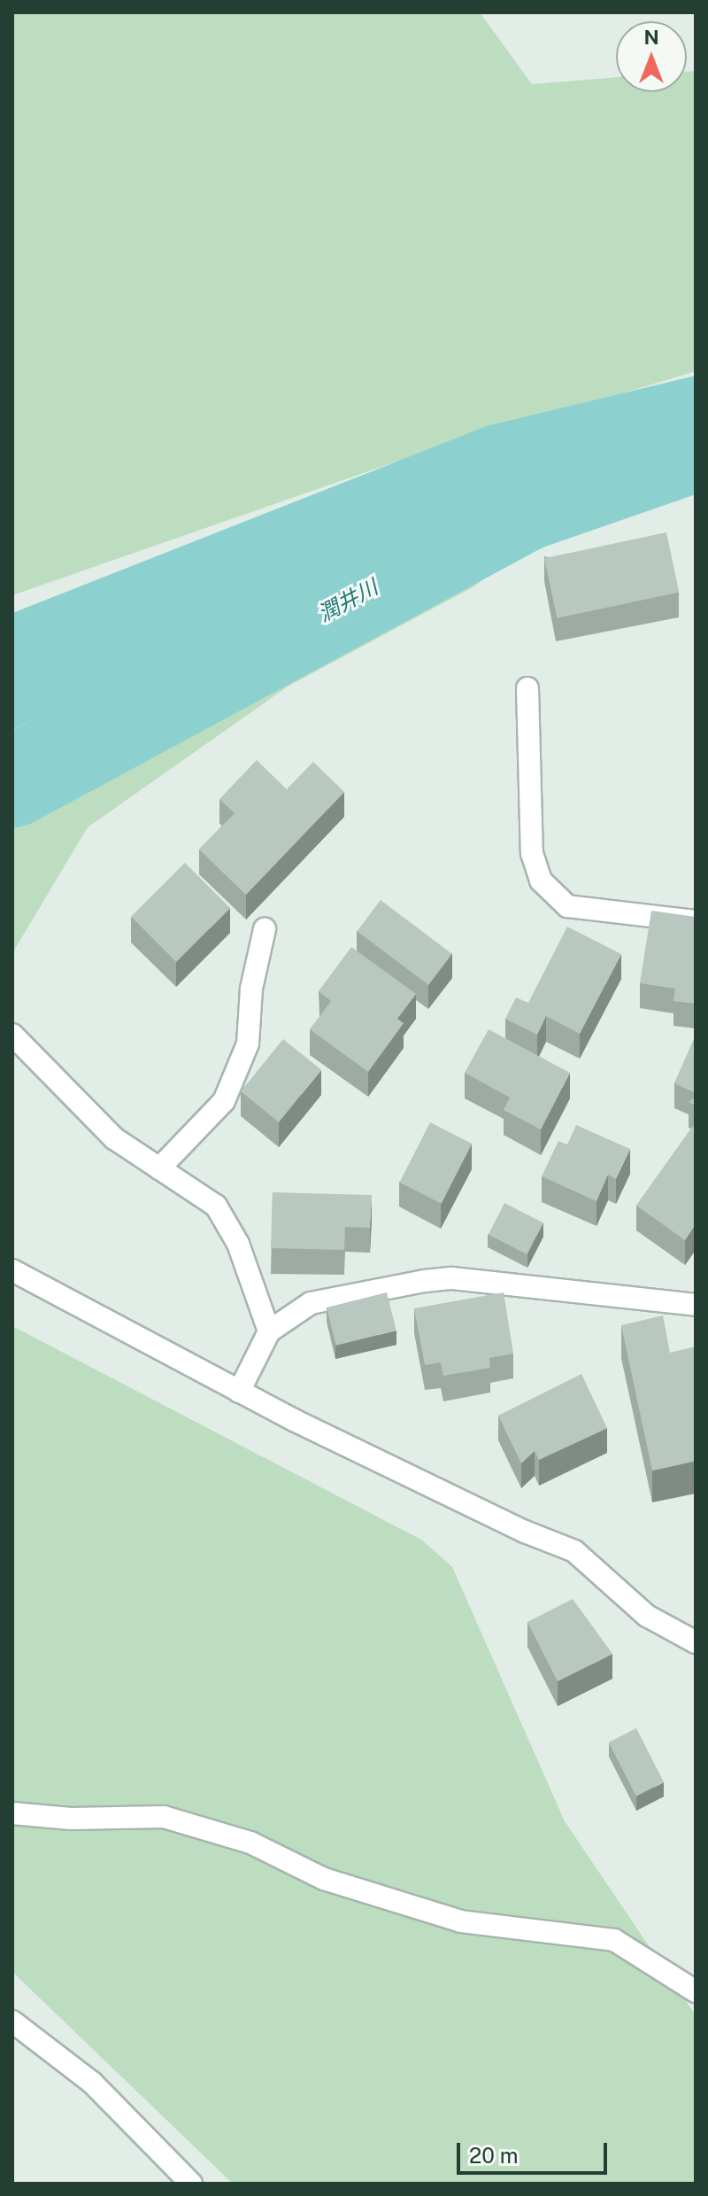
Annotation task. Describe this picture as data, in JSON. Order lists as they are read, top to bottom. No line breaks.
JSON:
{"water":["潤井川"],"scale_bar":"20 m","north":"top"}
